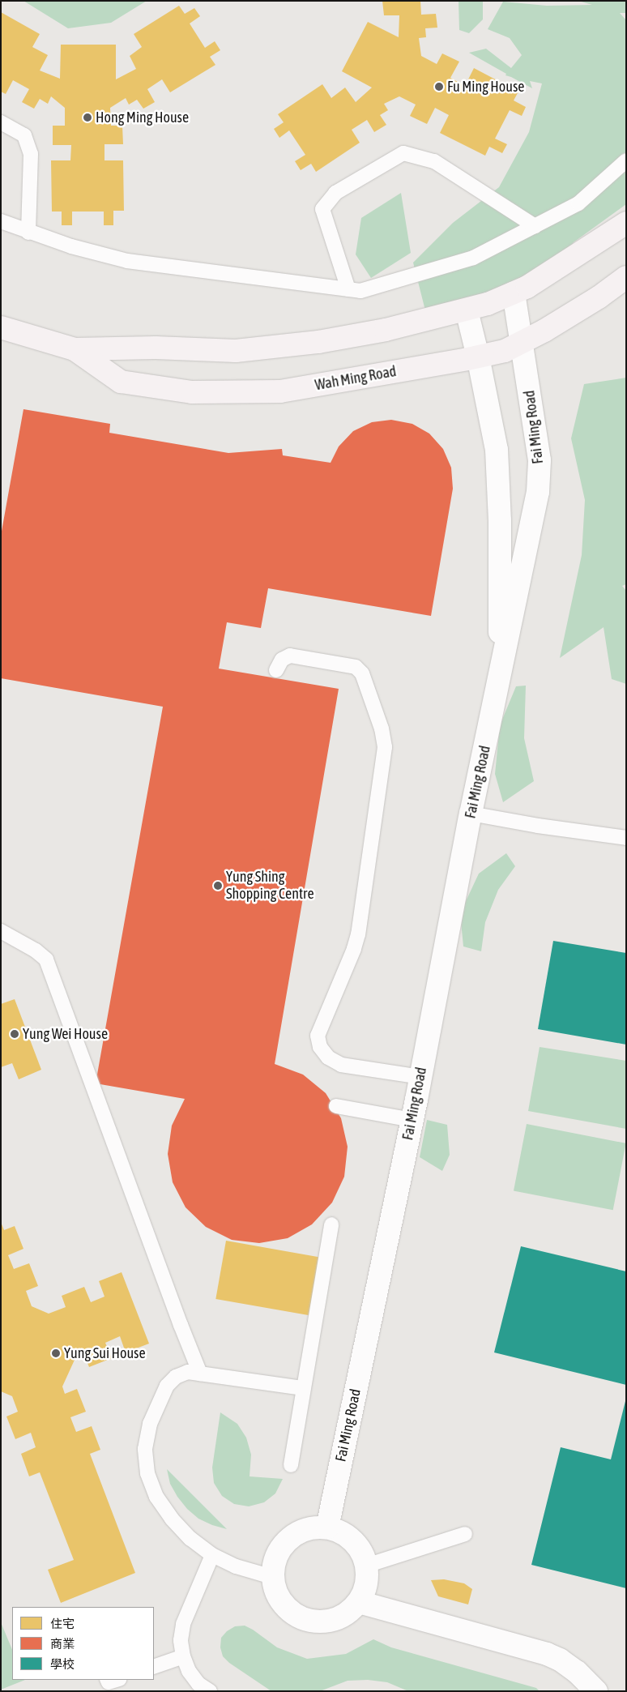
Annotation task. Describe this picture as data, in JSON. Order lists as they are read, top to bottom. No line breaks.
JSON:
{"streets":{"street":["Wah Ming Road","Fai Ming Road"]},"crossings":[["Wah Ming Road","Fai Ming Road"]],"places":["Fu Ming House","Hong Ming House","Yung Shing Shopping Centre","Yung Wei House","Yung Sui House"],"legend":["住宅","商業","學校"]}
